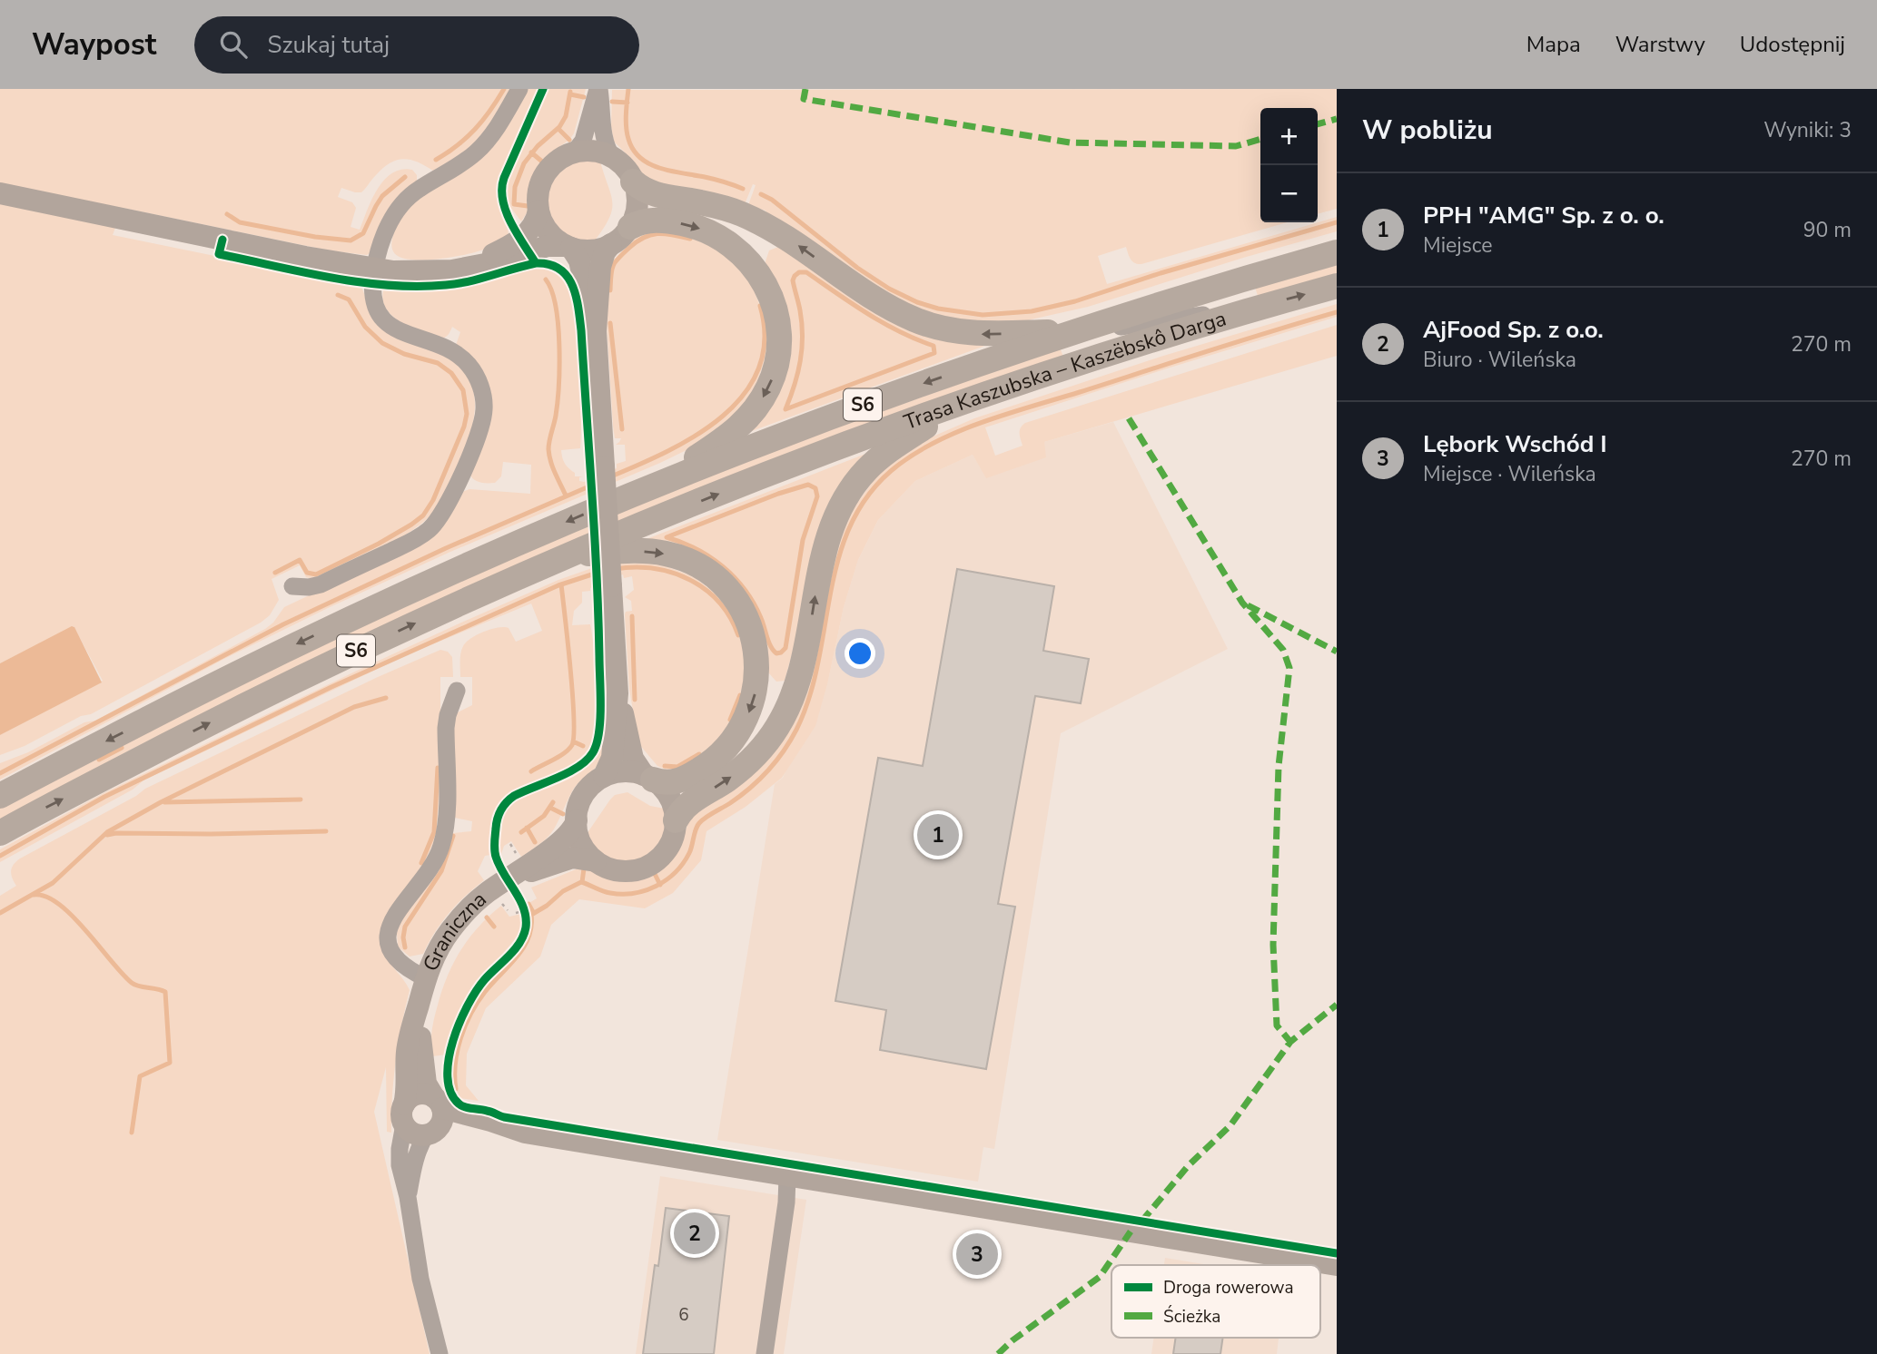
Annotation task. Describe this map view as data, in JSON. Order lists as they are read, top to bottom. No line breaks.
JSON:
{"streets":{"highway":["Trasa Kaszubska – Kaszëbskô Darga","S6"],"main road":["Graniczna"]},"house_numbers":["6"],"legend":["Droga rowerowa","Ścieżka"],"page":{"header":"Waypost","search":"Szukaj tutaj","nav":["Mapa","Warstwy","Udostępnij"],"heading":["W pobliżu","Wyniki: 3"],"map_buttons":["+","−"],"list":[{"mark":"1","name":"PPH \"AMG\" Sp. z o. o.","note":"Miejsce","value":"90 m"},{"mark":"2","name":"AjFood Sp. z o.o.","note":"Biuro · Wileńska","value":"270 m"},{"mark":"3","name":"Lębork Wschód I","note":"Miejsce · Wileńska","value":"270 m"}],"pins":["1","2","3"]}}
